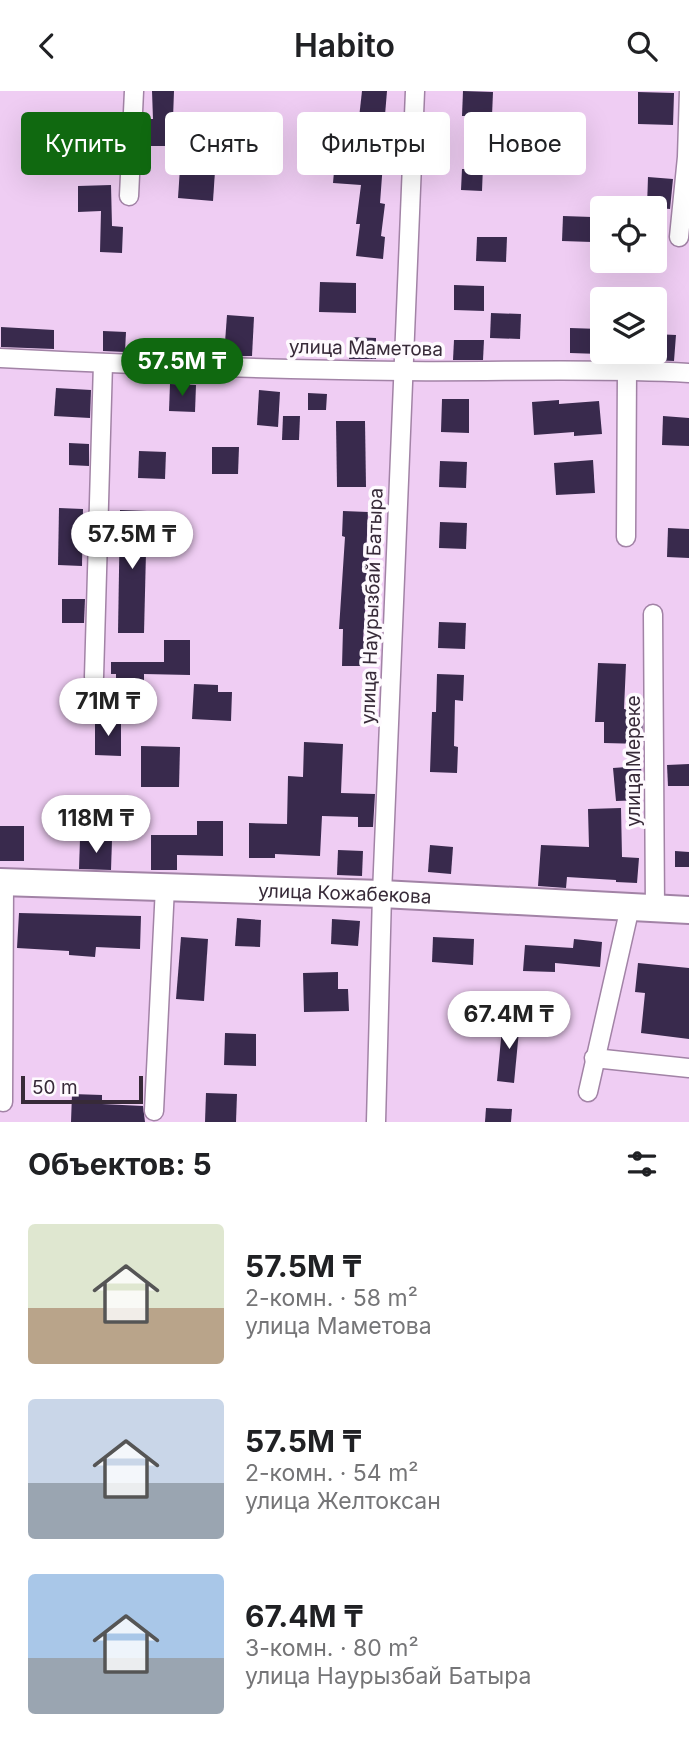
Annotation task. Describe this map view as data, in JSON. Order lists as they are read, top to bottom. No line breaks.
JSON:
{"streets":{"main road":["улица Кожабекова"],"street":["улица Маметова","улица Наурызбай Батыра","улица Мереке"]},"crossings":[["улица Маметова","улица Наурызбай Батыра"],["улица Наурызбай Батыра","улица Кожабекова"],["улица Мереке","улица Кожабекова"]],"scale_bar":"50 m","page":{"header":"Habito","chip":["Купить","Снять","Фильтры","Новое"],"price":["57.5M ₸","57.5M ₸","71M ₸","118M ₸","67.4M ₸"],"scale":"50 m","heading":"Объектов: 5","list":[{"name":"57.5M ₸","note":"2-комн. · 58 m² · улица Маметова"},{"name":"57.5M ₸","note":"2-комн. · 54 m² · улица Желтоксан"},{"name":"67.4M ₸","note":"3-комн. · 80 m² · улица Наурызбай Батыра"}]}}
